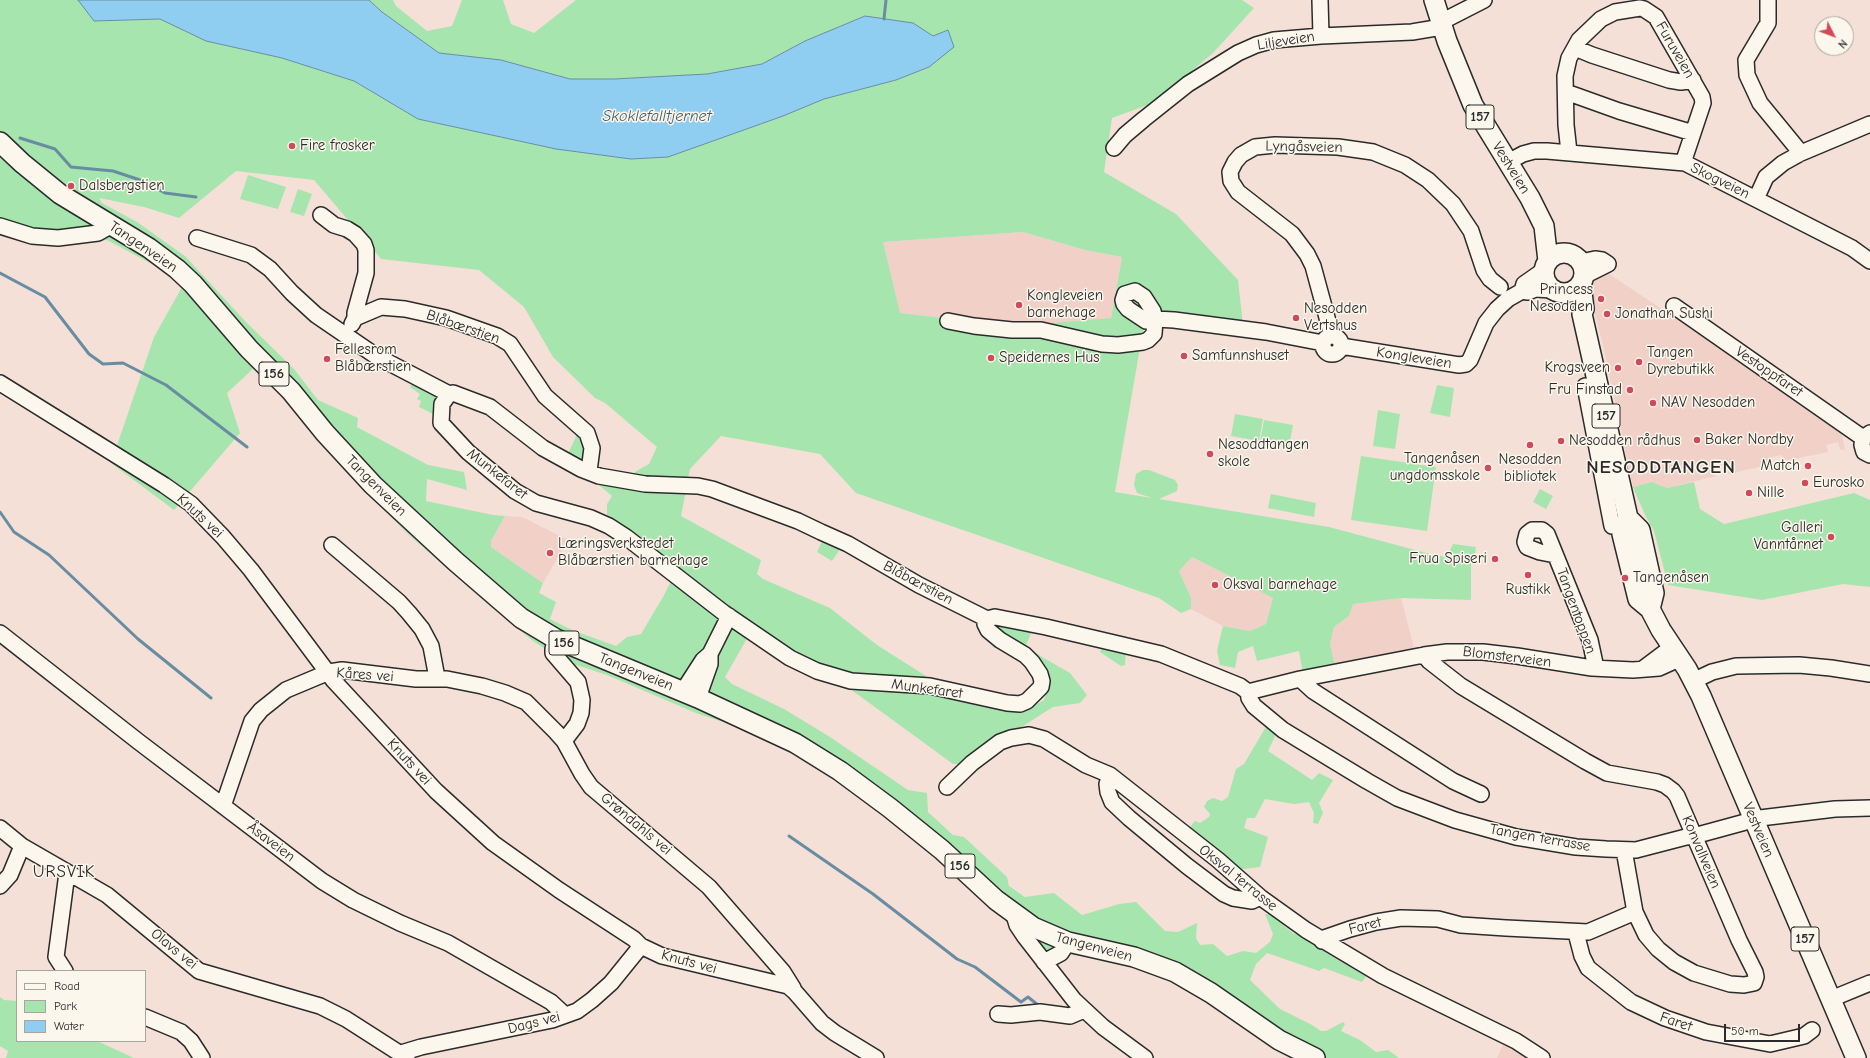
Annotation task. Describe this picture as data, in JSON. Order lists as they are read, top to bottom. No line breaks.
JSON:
{"streets":{"main road":["157","Vestveien","Tangenveien","156"],"street":["Liljeveien","Furuveien","Lyngåsveien","Skogveien","Blåbærstien","Kongleveien","Vestoppfaret","Munkefaret","Knuts vei","Tangentoppen","Blomsterveien","Kåres vei","Grøndahls vei","Tangen terrasse","Åsaveien","Konvallveien","Oksval terrasse","Faret","Olavs vei","Dags vei"]},"crossings":[["Liljeveien","Vestveien"],["Furuveien","Skogveien"],["157","Vestveien"],["157","Kongleveien"],["Lyngåsveien","Kongleveien"],["Vestveien","Skogveien"],["Vestveien","Kongleveien"],["Vestveien","Blomsterveien"],["Vestveien","Tangen terrasse"],["Blåbærstien","Munkefaret"],["Blåbærstien","Blomsterveien"],["Blåbærstien","Tangen terrasse"],["Knuts vei","Kåres vei"],["Knuts vei","Grøndahls vei"],["Knuts vei","Dags vei"],["Tangentoppen","Blomsterveien"],["Blomsterveien","Tangen terrasse"],["Blomsterveien","Konvallveien"],["Kåres vei","Grøndahls vei"],["Kåres vei","Åsaveien"],["Tangen terrasse","Konvallveien"],["Åsaveien","Dags vei"],["Konvallveien","Faret"],["Oksval terrasse","Faret"],["Olavs vei","Dags vei"]],"districts":["NESODDTANGEN","URSVIK"],"water":["Skoklefalltjernet"],"places":["Fire frosker","Dalsbergstien","Princess Nesodden","Kongleveien barnehage","Jonathan Sushi","Nesodden Vertshus","Samfunnshuset","Speidernes Hus","Fellesrom Blåbærstien","Tangen Dyrebutikk","Krogsveen","Fru Finstad","NAV Nesodden","Baker Nordby","Nesodden rådhus","Nesodden bibliotek","Nesoddtangen skole","Match","Tangenåsen ungdomsskole","Eurosko","Nille","Galleri Vanntårnet","Læringsverkstedet Blåbærstien barnehage","Frua Spiseri","Rustikk","Tangenåsen","Oksval barnehage"],"legend":["Road","Park","Water"],"scale_bar":"50 m","north":"bottom right"}
